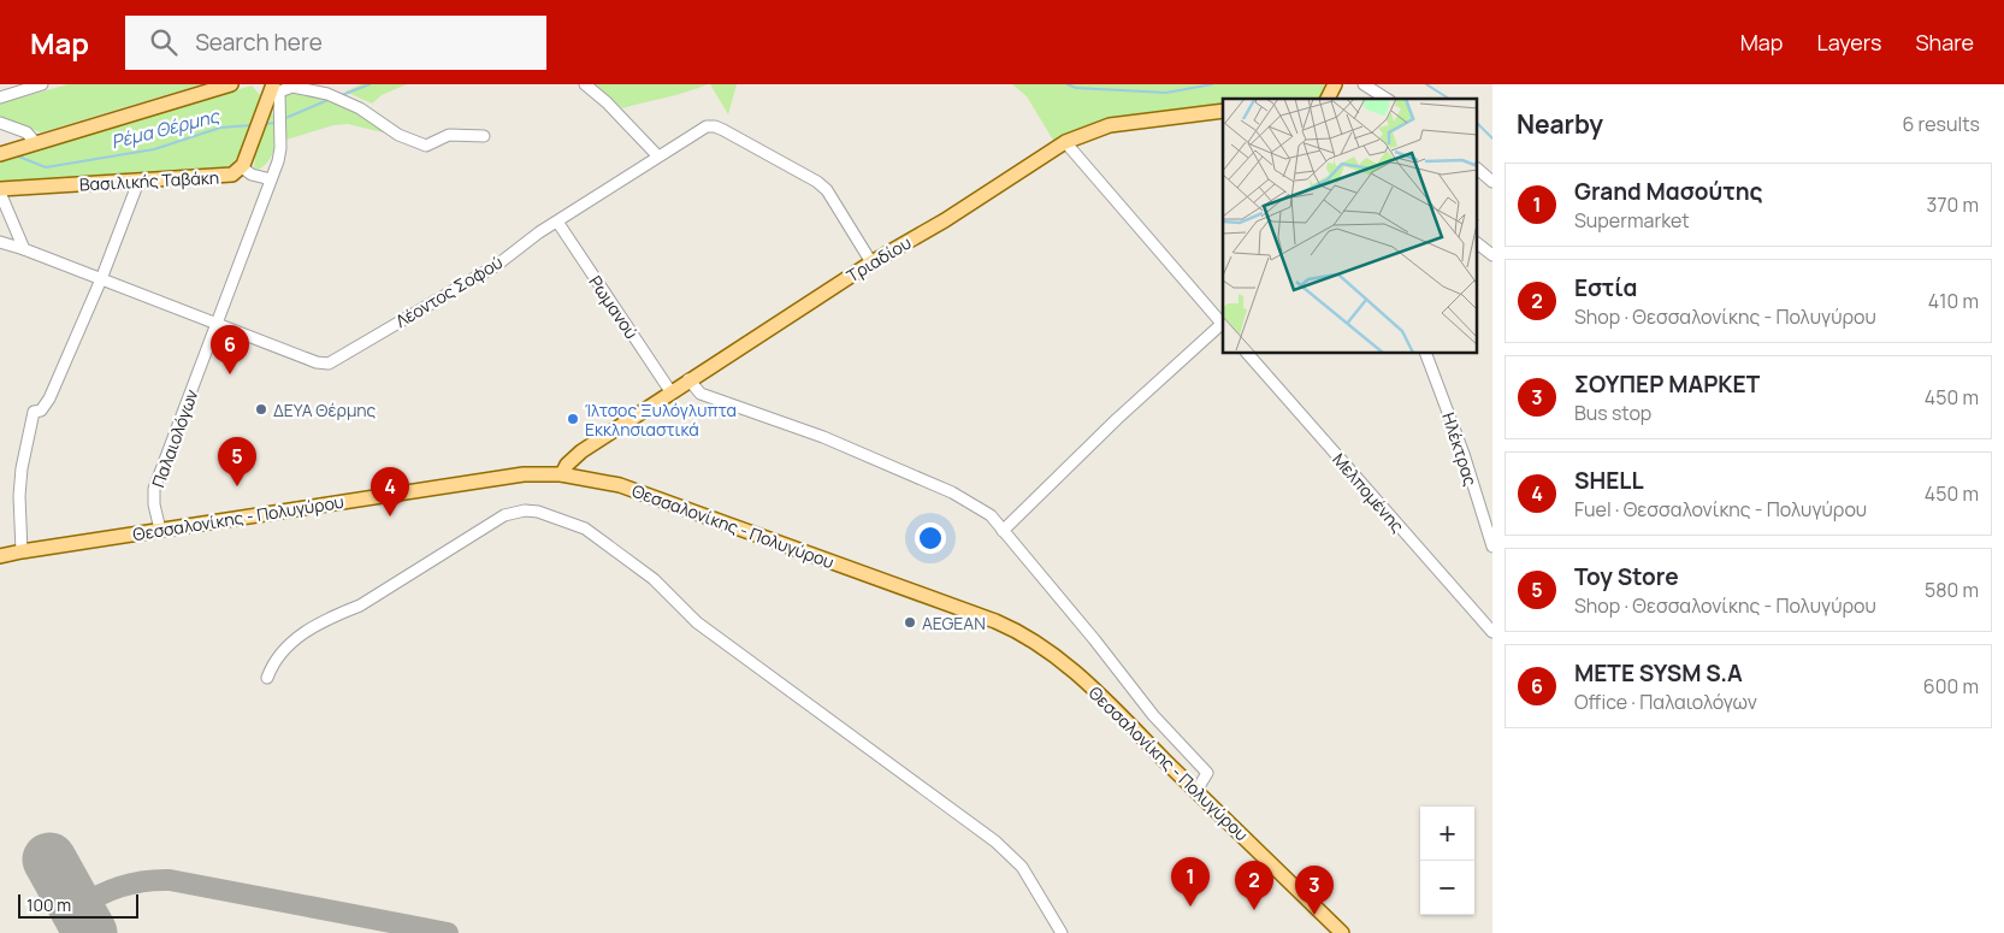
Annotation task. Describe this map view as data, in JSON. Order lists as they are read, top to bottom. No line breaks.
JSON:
{"streets":{"main road":["Βασιλικής Ταβάκη","Τριαδίου","Θεσσαλονίκης - Πολυγύρου"],"street":["Λέοντος Σοφού","Ρωμανού","Παλαιολόγων","Ηλέκτρας","Μελπομένης"]},"crossings":[["Τριαδίου","Λέοντος Σοφού"],["Τριαδίου","Ρωμανού"],["Τριαδίου","Θεσσαλονίκης - Πολυγύρου"],["Λέοντος Σοφού","Ρωμανού"],["Λέοντος Σοφού","Παλαιολόγων"],["Παλαιολόγων","Θεσσαλονίκης - Πολυγύρου"]],"water":["Ρέμα Θέρμης"],"places":["ΔΕΥΑ Θέρμης","Ίλτσος Ξυλόγλυπτα Εκκλησιαστικά","AEGEAN"],"scale_bar":"100 m","page":{"header":"Map","search":"Search here","nav":["Map","Layers","Share"],"heading":["Nearby","6 results"],"list":[{"mark":"1","name":"Grand Μασούτης","note":"Supermarket","value":"370 m"},{"mark":"2","name":"Εστία","note":"Shop · Θεσσαλονίκης - Πολυγύρου","value":"410 m"},{"mark":"3","name":"ΣΟΥΠΕΡ ΜΑΡΚΕΤ","note":"Bus stop","value":"450 m"},{"mark":"4","name":"SHELL","note":"Fuel · Θεσσαλονίκης - Πολυγύρου","value":"450 m"},{"mark":"5","name":"Toy Store","note":"Shop · Θεσσαλονίκης - Πολυγύρου","value":"580 m"},{"mark":"6","name":"METE SYSM S.A","note":"Office · Παλαιολόγων","value":"600 m"}],"pins":["6","5","4","1","2","3"],"map_buttons":["+","−"],"scale":"100 m"}}
